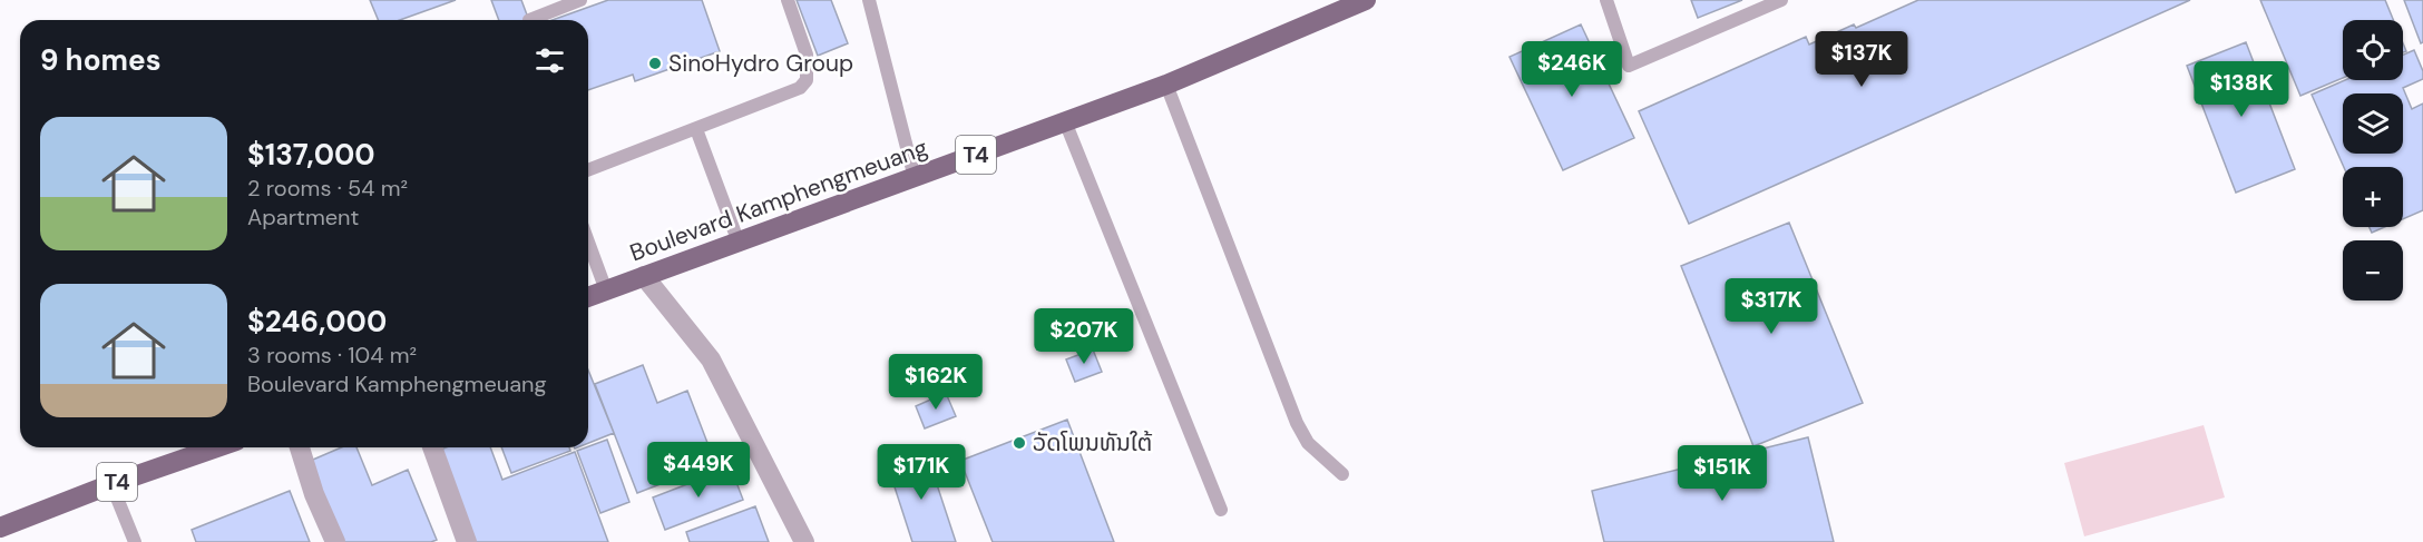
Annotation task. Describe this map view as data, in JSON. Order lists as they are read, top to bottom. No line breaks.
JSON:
{"streets":{"main road":["T4","Boulevard Kamphengmeuang"]},"places":["SinoHydro Group","ວັດໂພນທັນໃຕ້"],"page":{"map_buttons":["+","−"],"heading":"9 homes","price":["$137K","$246K","$138K","$317K","$207K","$162K","$449K","$171K","$151K"],"list":[{"name":"$137,000","note":"2 rooms · 54 m² · Apartment"},{"name":"$246,000","note":"3 rooms · 104 m² · Boulevard Kamphengmeuang"}]}}
